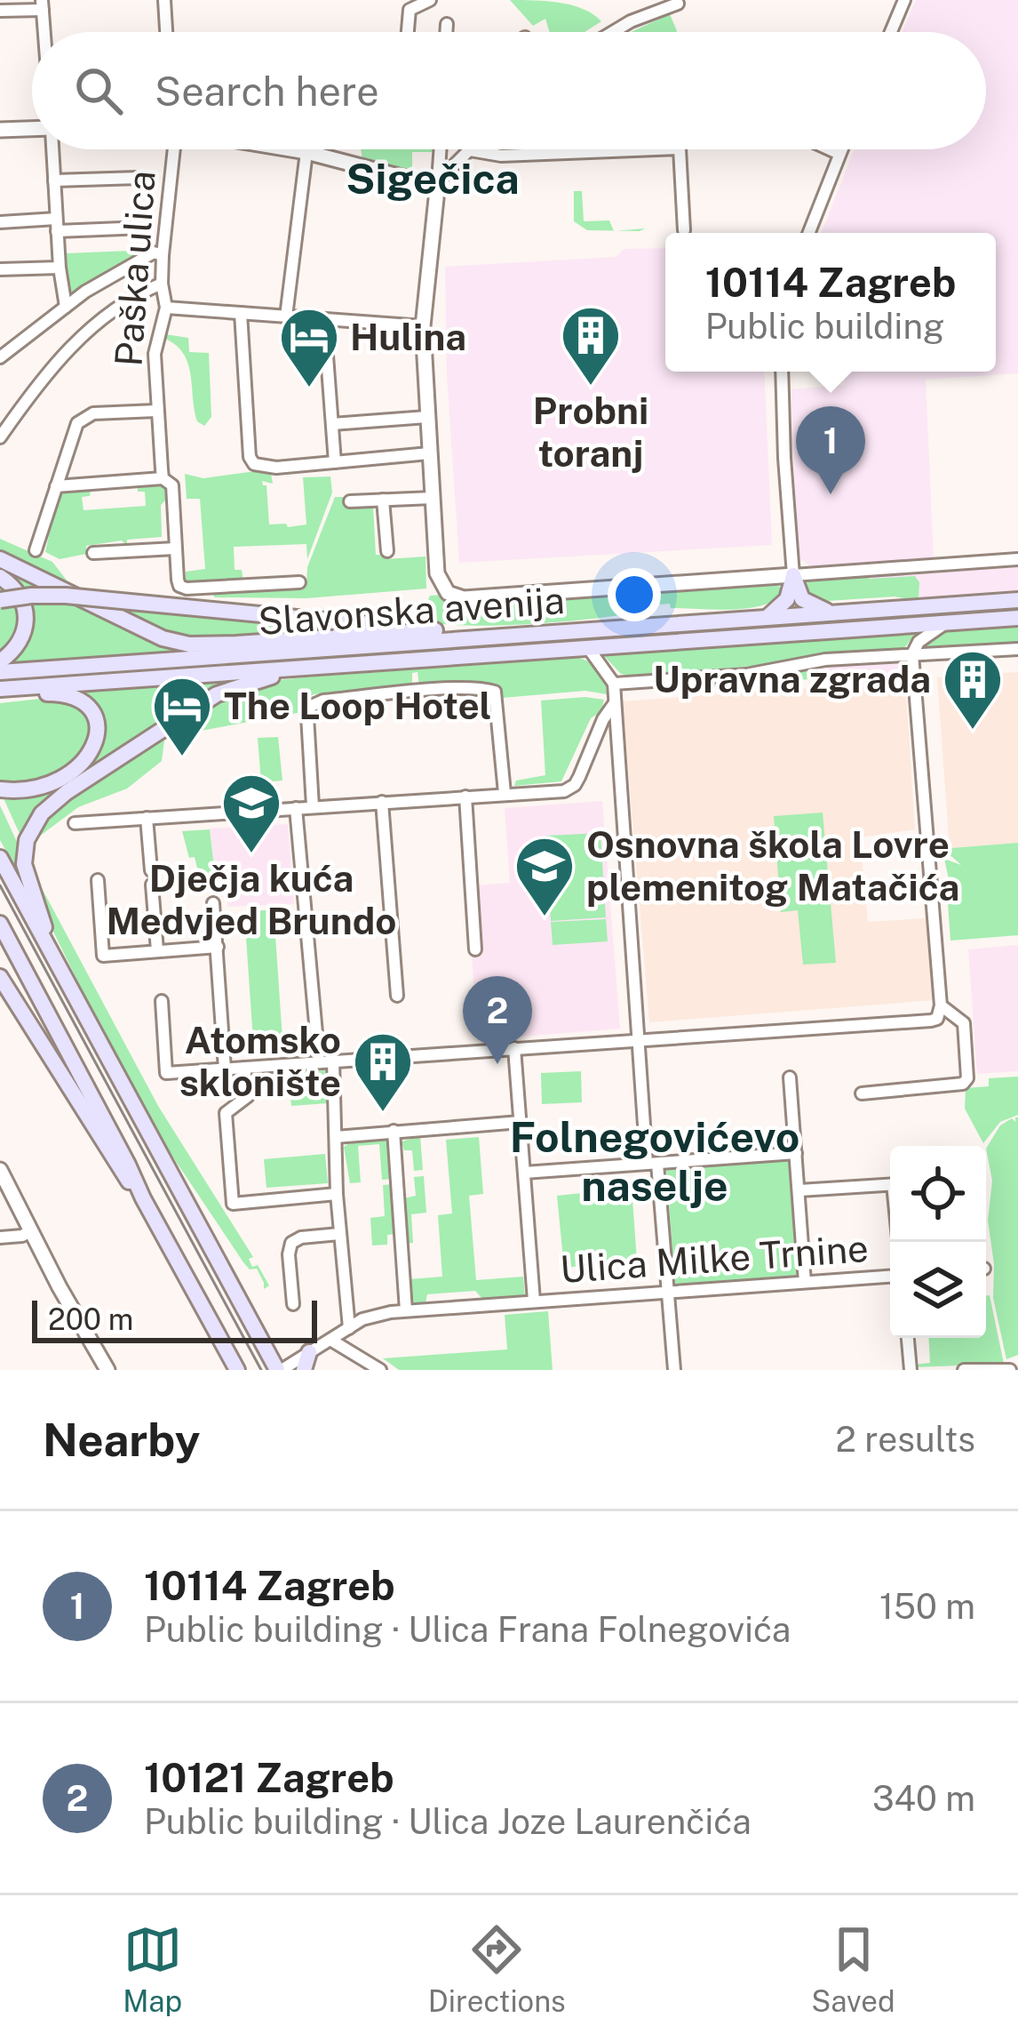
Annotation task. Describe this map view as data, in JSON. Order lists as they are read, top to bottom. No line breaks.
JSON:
{"streets":{"main road":["Slavonska avenija"],"street":["Paška ulica","Ulica Milke Trnine"]},"districts":["Sigečica","Folnegovićevo naselje"],"places":{"building":["Probni toranj","Upravna zgrada","Atomsko sklonište"],"hotel":["Hulina","The Loop Hotel"],"school or university":["Dječja kuća Medvjed Brundo","Osnovna škola Lovre plemenitog Matačića"]},"scale_bar":"200 m","page":{"search":"Search here","popup":["10114 Zagreb","Public building"],"pins":["1","2"],"scale":"200 m","heading":["Nearby","2 results"],"list":[{"mark":"1","name":"10114 Zagreb","note":"Public building · Ulica Frana Folnegovića","value":"150 m"},{"mark":"2","name":"10121 Zagreb","note":"Public building · Ulica Joze Laurenčića","value":"340 m"}],"nav":["Map","Directions","Saved"]}}
